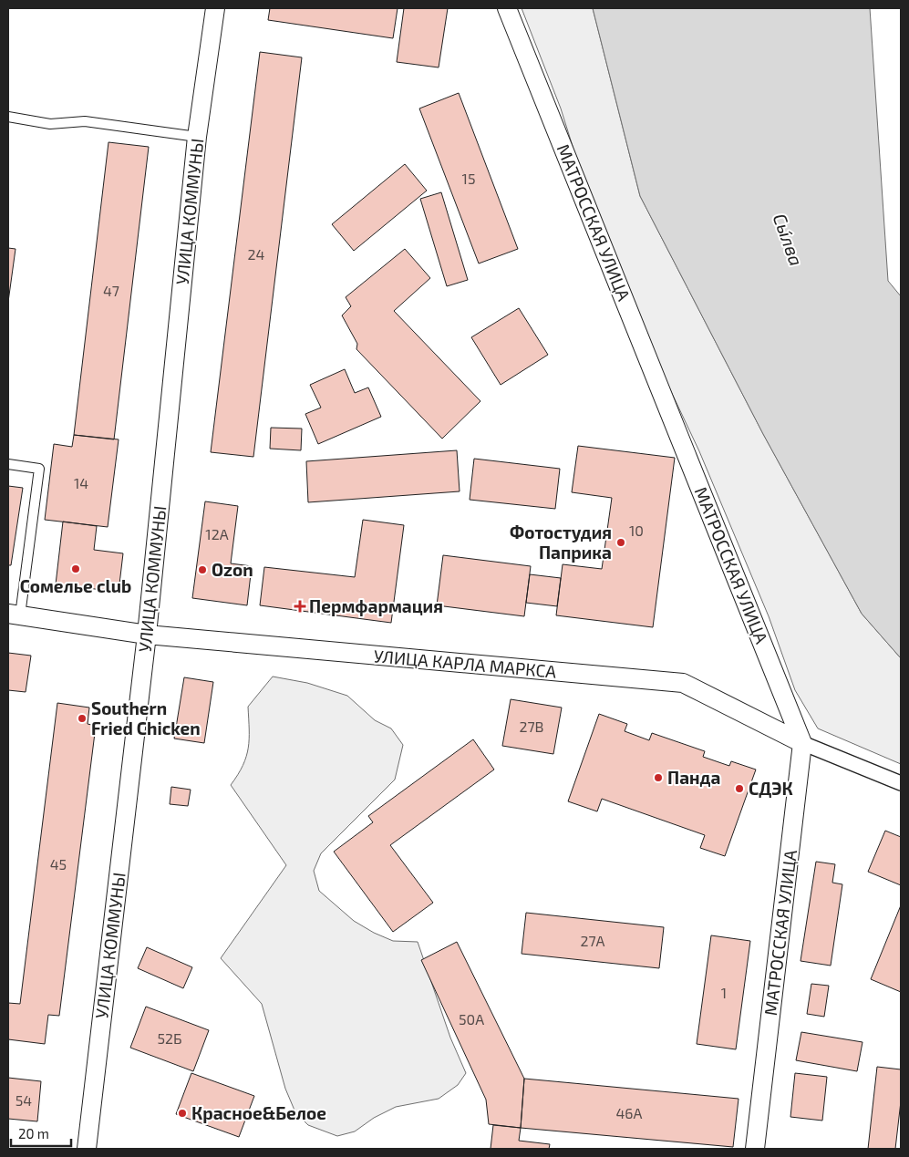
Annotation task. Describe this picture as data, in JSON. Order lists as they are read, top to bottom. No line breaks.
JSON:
{"streets":{"street":["УЛИЦА КОММУНЫ","МАТРОССКАЯ УЛИЦА","УЛИЦА КАРЛА МАРКСА"]},"crossings":[["УЛИЦА КОММУНЫ","УЛИЦА КАРЛА МАРКСА"],["МАТРОССКАЯ УЛИЦА","УЛИЦА КАРЛА МАРКСА"]],"water":["Сы́лва"],"places":{"other":["Фотостудия Паприка","Сомелье club","Ozon","Southern Fried Chicken","Панда","СДЭК","Красное&Белое"],"health":["Пермфармация"]},"house_numbers":["15","24","47","14","10","12А","27В","45","27А","1","50А","52Б","54","46А"],"scale_bar":"20 m"}
